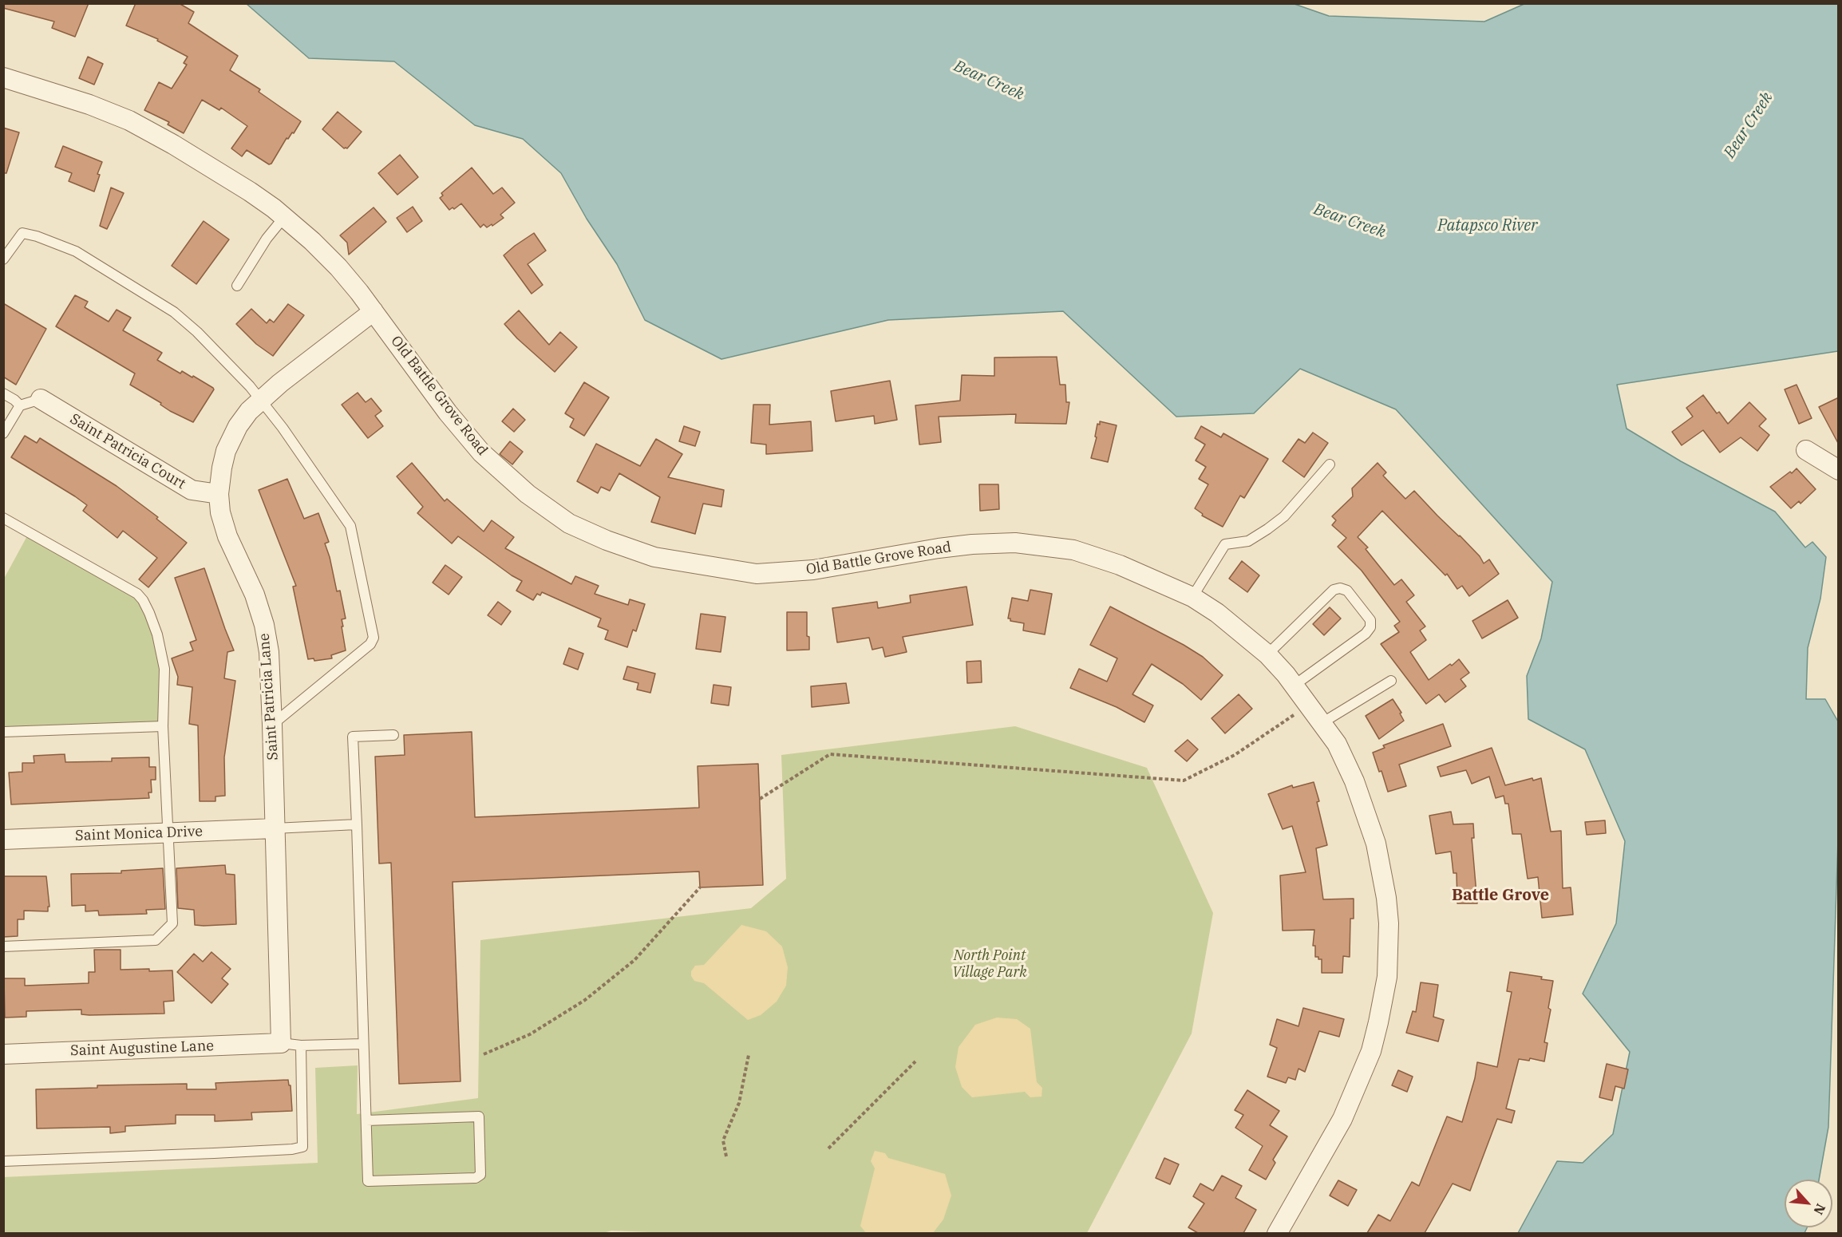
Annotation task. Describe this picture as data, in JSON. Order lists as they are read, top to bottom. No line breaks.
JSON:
{"streets":{"street":["Old Battle Grove Road","Saint Patricia Court","Saint Patricia Lane","Saint Monica Drive","Saint Augustine Lane"]},"crossings":[["Old Battle Grove Road","Saint Patricia Lane"],["Saint Patricia Court","Saint Patricia Lane"],["Saint Patricia Lane","Saint Monica Drive"],["Saint Patricia Lane","Saint Augustine Lane"]],"districts":["Battle Grove"],"water":["Bear Creek","Patapsco River"],"parks":["North Point Village Park"],"north":"bottom right"}
